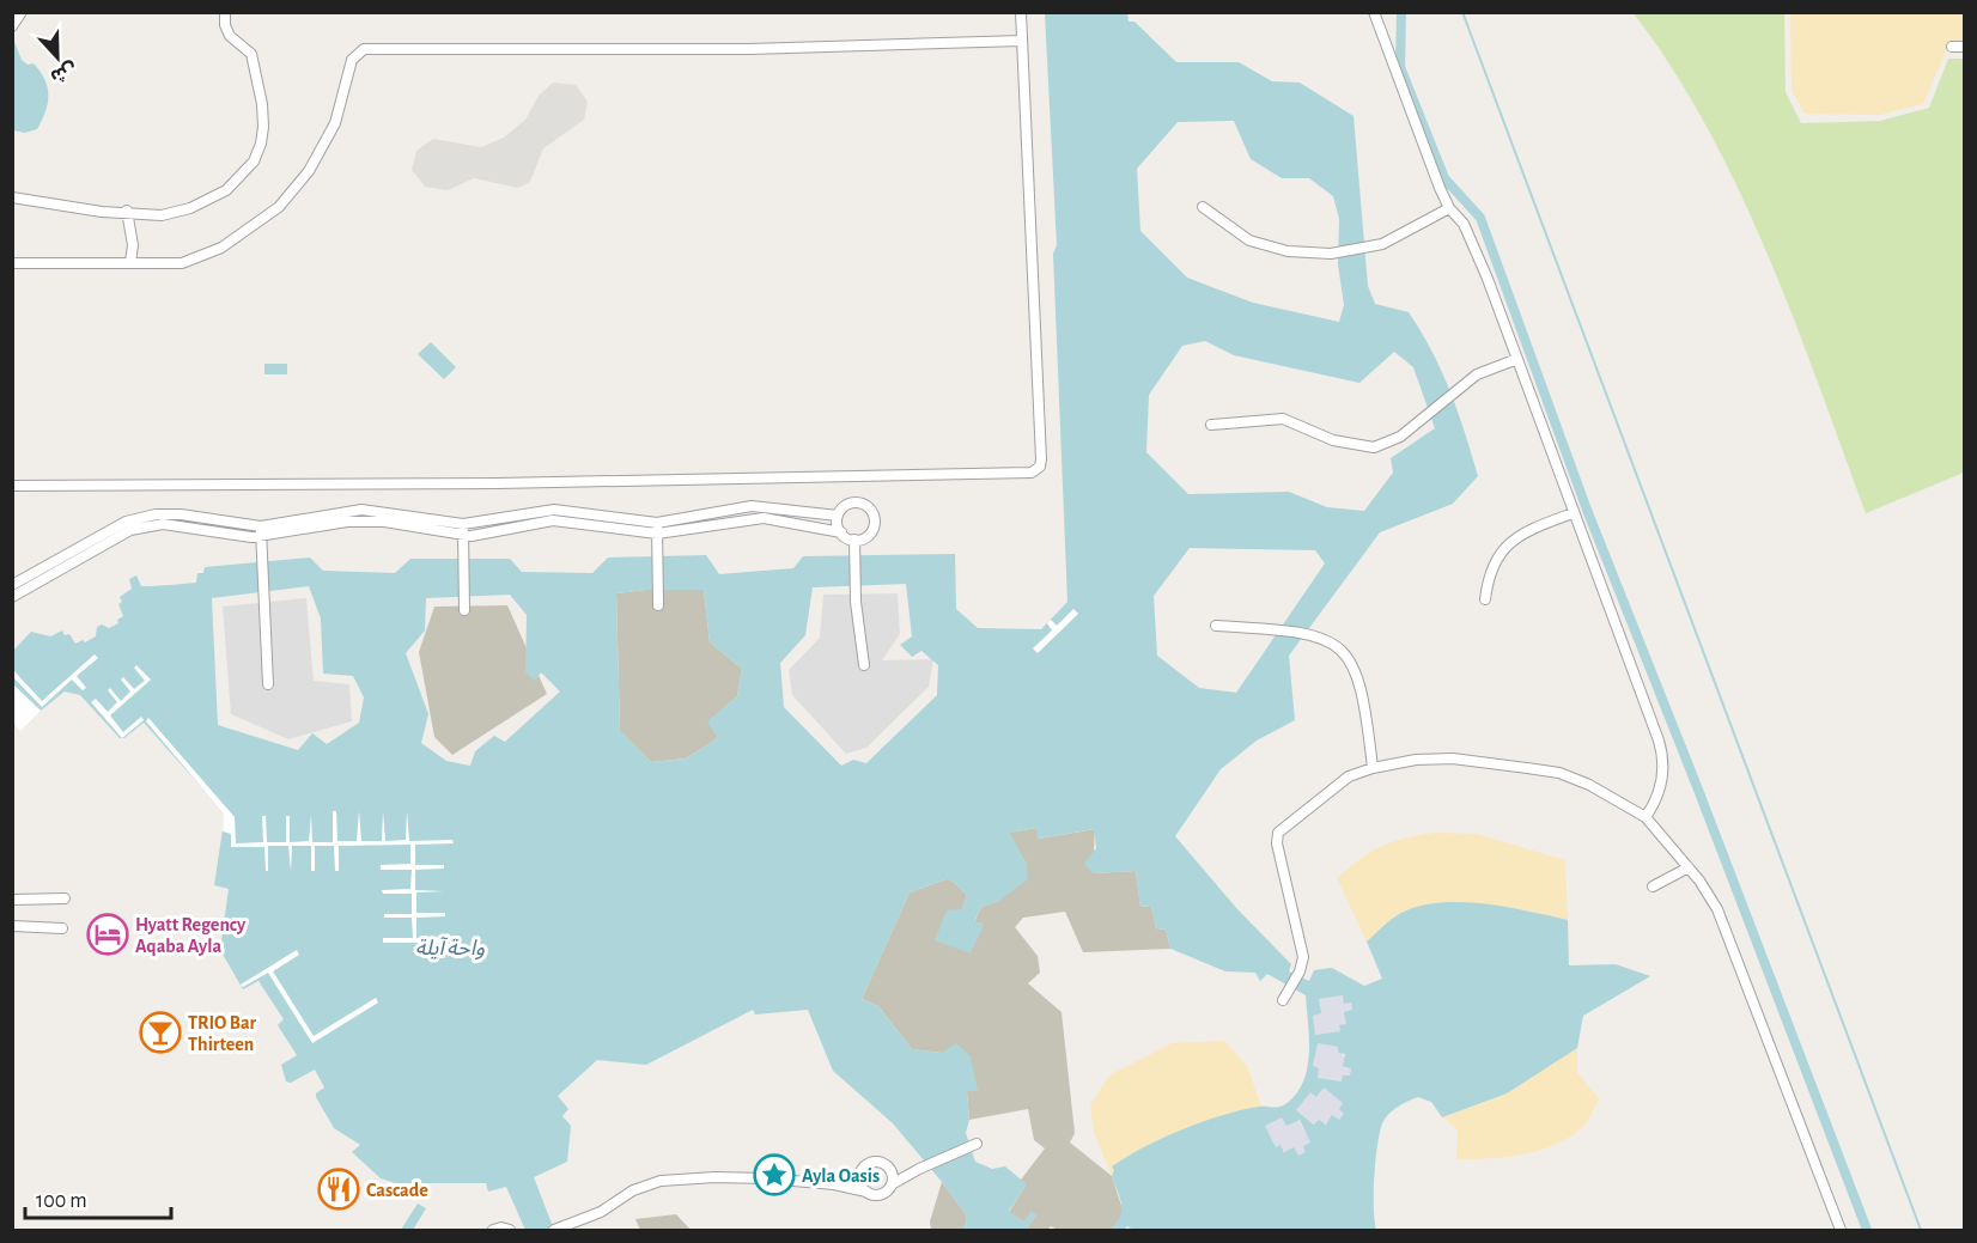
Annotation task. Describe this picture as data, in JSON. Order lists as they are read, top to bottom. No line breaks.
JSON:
{"water":["واحة آيلة"],"places":{"hotel":["Hyatt Regency Aqaba Ayla"],"bar":["TRIO Bar Thirteen"],"place":["Ayla Oasis"],"restaurant":["Cascade"]},"scale_bar":"100 m","north":"bottom"}
